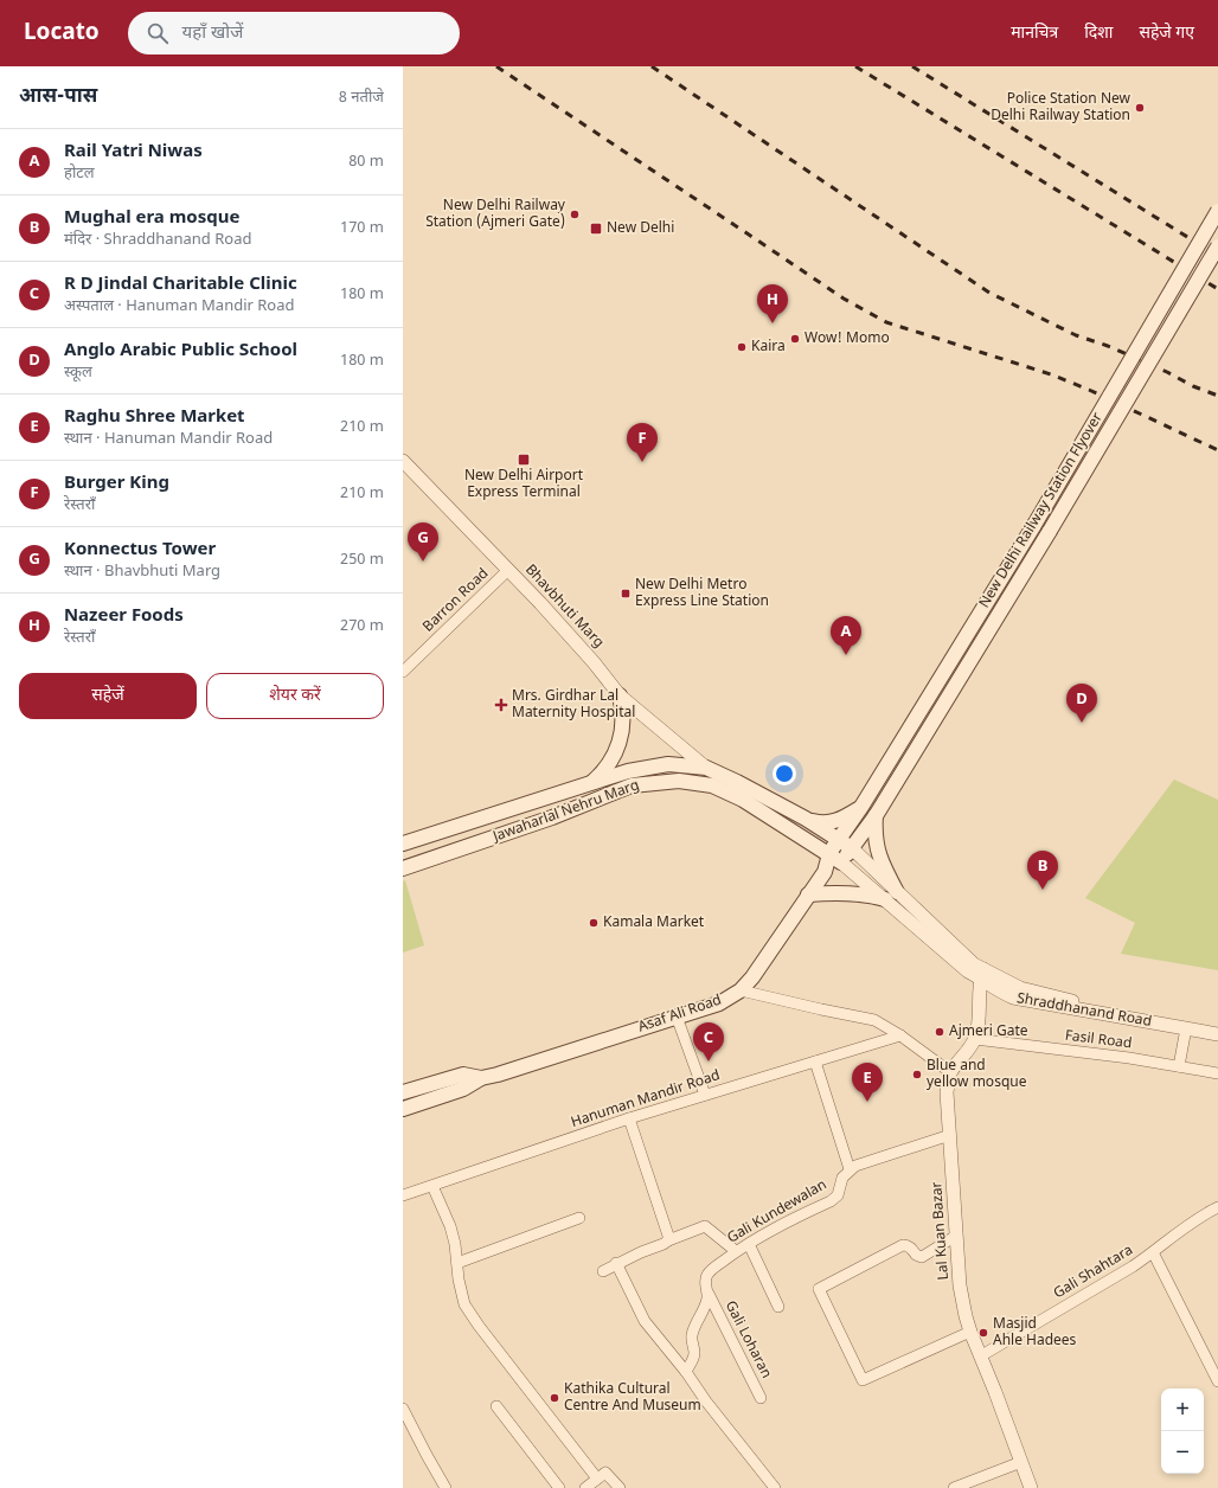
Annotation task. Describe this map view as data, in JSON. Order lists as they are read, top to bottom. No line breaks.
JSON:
{"streets":{"main road":["New Delhi Railway Station Flyover","Jawaharlal Nehru Marg","Shraddhanand Road","Asaf Ali Road"],"street":["Barron Road","Bhavbhuti Marg","Fasil Road","Hanuman Mandir Road","Gali Kundewalan","Lal Kuan Bazar","Gali Shahtara","Gali Loharan"]},"crossings":[["New Delhi Railway Station Flyover","Jawaharlal Nehru Marg"],["New Delhi Railway Station Flyover","Shraddhanand Road"],["New Delhi Railway Station Flyover","Asaf Ali Road"],["Barron Road","Bhavbhuti Marg"],["Bhavbhuti Marg","Jawaharlal Nehru Marg"],["Jawaharlal Nehru Marg","Shraddhanand Road"],["Gali Kundewalan","Gali Loharan"],["Lal Kuan Bazar","Gali Shahtara"]],"places":{"other":["Police Station New Delhi Railway Station","New Delhi Railway Station (Ajmeri Gate)","Wow! Momo","Kaira","Kamala Market","Ajmeri Gate","Blue and yellow mosque","Masjid Ahle Hadees","Kathika Cultural Centre And Museum"],"transit":["New Delhi","New Delhi Airport Express Terminal","New Delhi Metro Express Line Station"],"health":["Mrs. Girdhar Lal Maternity Hospital"]},"page":{"header":"Locato","search":"यहाँ खोजें","nav":["मानचित्र","दिशा","सहेजे गए"],"heading":["आस-पास","8 नतीजे"],"list":[{"mark":"A","name":"Rail Yatri Niwas","note":"होटल","value":"80 m"},{"mark":"B","name":"Mughal era mosque","note":"मंदिर · Shraddhanand Road","value":"170 m"},{"mark":"C","name":"R D Jindal Charitable Clinic","note":"अस्पताल · Hanuman Mandir Road","value":"180 m"},{"mark":"D","name":"Anglo Arabic Public School","note":"स्कूल","value":"180 m"},{"mark":"E","name":"Raghu Shree Market","note":"स्थान · Hanuman Mandir Road","value":"210 m"},{"mark":"F","name":"Burger King","note":"रेस्तराँ","value":"210 m"},{"mark":"G","name":"Konnectus Tower","note":"स्थान · Bhavbhuti Marg","value":"250 m"},{"mark":"H","name":"Nazeer Foods","note":"रेस्तराँ","value":"270 m"}],"pins":["H","F","G","A","D","B","C","E"],"buttons":["सहेजें","शेयर करें"],"map_buttons":["+","−"]}}
